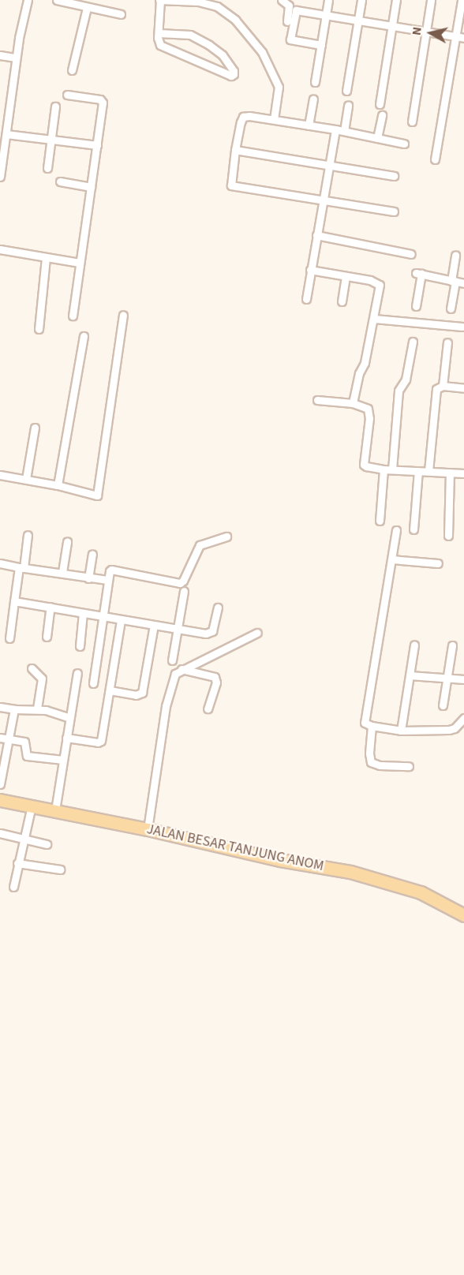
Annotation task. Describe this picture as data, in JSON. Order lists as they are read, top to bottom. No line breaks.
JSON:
{"streets":{"main road":["JALAN BESAR TANJUNG ANOM"]},"north":"left"}
